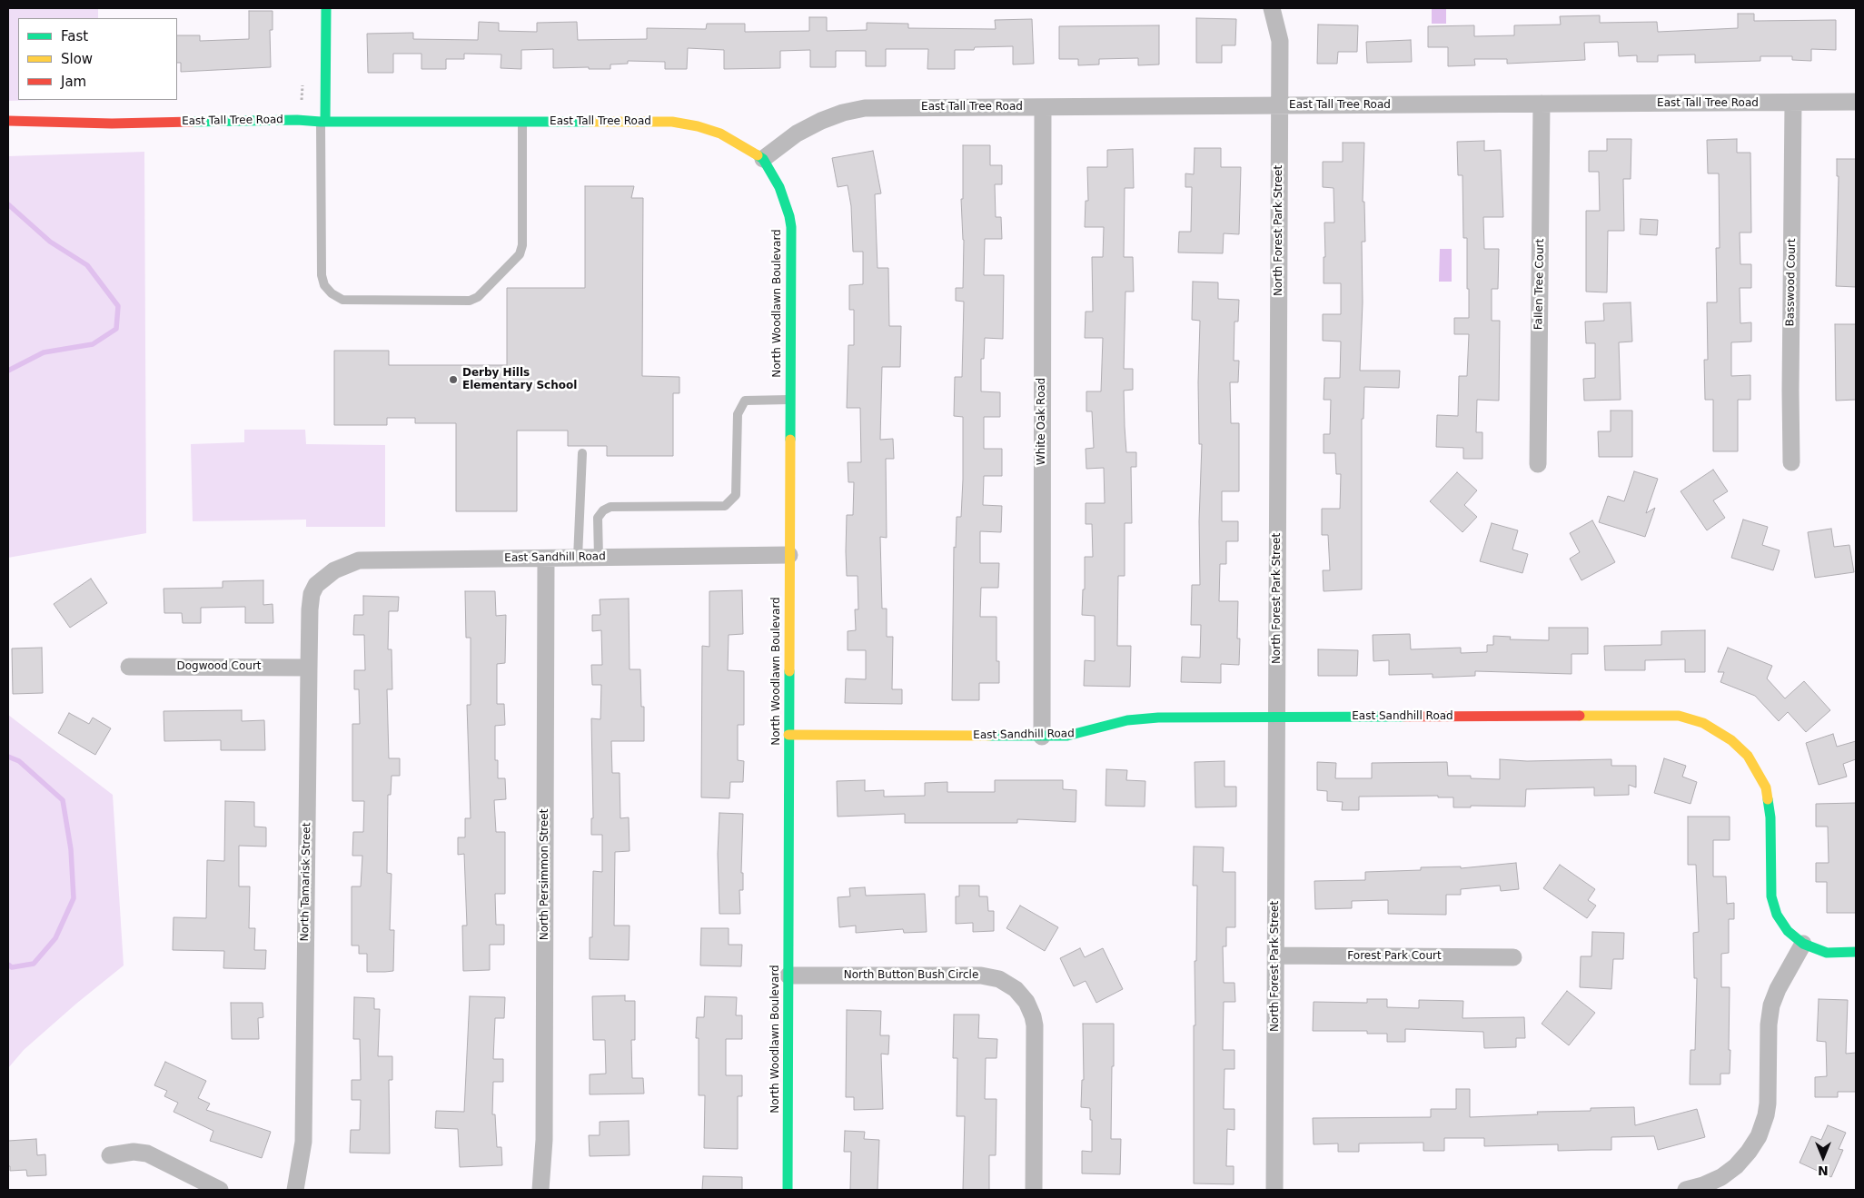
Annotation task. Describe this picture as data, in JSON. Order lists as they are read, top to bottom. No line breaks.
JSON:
{"streets":{"street":["East Tall Tree Road","North Forest Park Street","Basswood Court","Fallen Tree Court","North Woodlawn Boulevard","White Oak Road","East Sandhill Road","Dogwood Court","North Persimmon Street","North Tamarisk Street","Forest Park Court","North Button Bush Circle"]},"crossings":[["East Tall Tree Road","North Forest Park Street"],["East Tall Tree Road","Basswood Court"],["East Tall Tree Road","Fallen Tree Court"],["East Tall Tree Road","North Woodlawn Boulevard"],["East Tall Tree Road","White Oak Road"],["North Forest Park Street","East Sandhill Road"],["North Forest Park Street","Forest Park Court"],["North Woodlawn Boulevard","East Sandhill Road"],["North Woodlawn Boulevard","North Button Bush Circle"],["White Oak Road","East Sandhill Road"],["East Sandhill Road","North Persimmon Street"],["East Sandhill Road","North Tamarisk Street"],["Dogwood Court","North Tamarisk Street"]],"places":["Derby Hills Elementary School"],"legend":["Fast","Slow","Jam"],"north":"bottom"}
